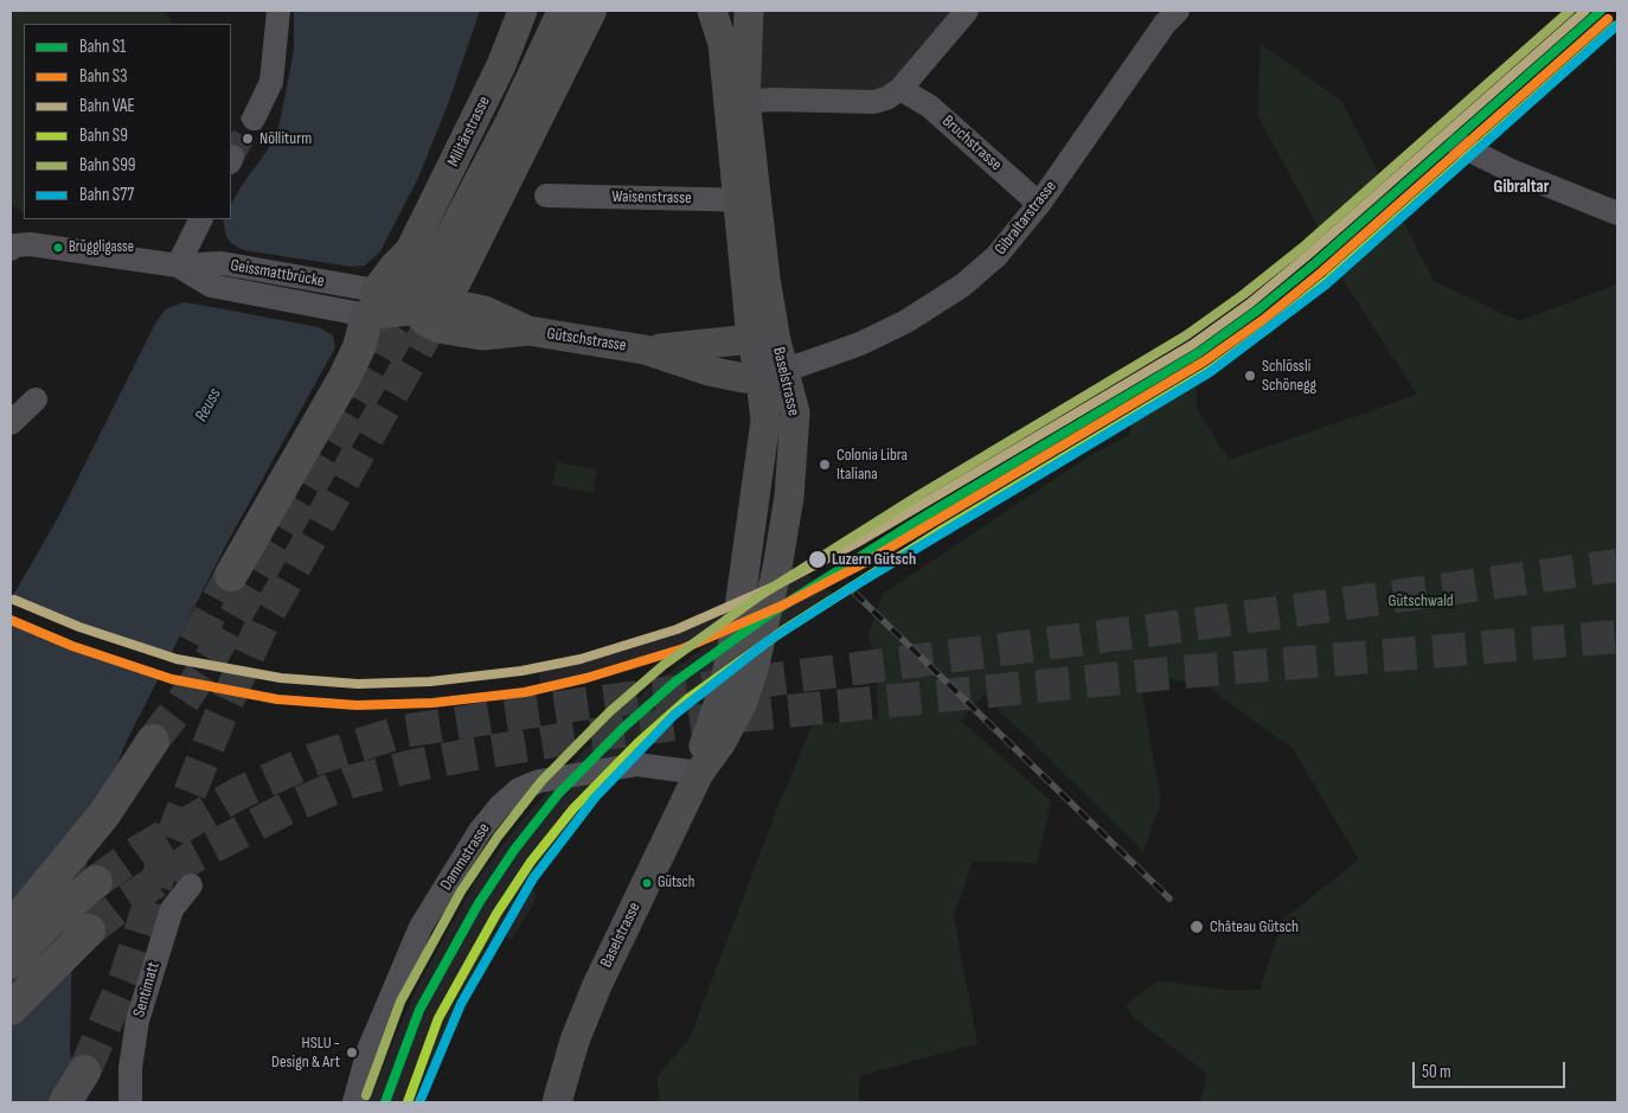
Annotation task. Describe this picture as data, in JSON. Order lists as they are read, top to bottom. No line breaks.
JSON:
{"streets":{"main road":["Militärstrasse","Gütschstrasse","Baselstrasse"],"street":["Bruchstrasse","Waisenstrasse","Gibraltarstrasse","Geissmattbrücke","Dammstrasse","Sentimatt"]},"crossings":[["Bruchstrasse","Gibraltarstrasse"],["Waisenstrasse","Baselstrasse"],["Gibraltarstrasse","Baselstrasse"],["Baselstrasse","Dammstrasse"]],"districts":["Gibraltar"],"water":["Reuss"],"parks":["Gütschwald"],"places":["Nölliturm","Brüggligasse","Schlössli Schönegg","Colonia Libra Italiana","Luzern Gütsch","Gütsch","Château Gütsch","HSLU - Design & Art"],"lines":["rail line S1","rail line VAE","rail line S99","rail line S3","rail line S77","rail line S9"],"legend":["Bahn S1","Bahn S3","Bahn VAE","Bahn S9","Bahn S99","Bahn S77"],"scale_bar":"50 m"}
